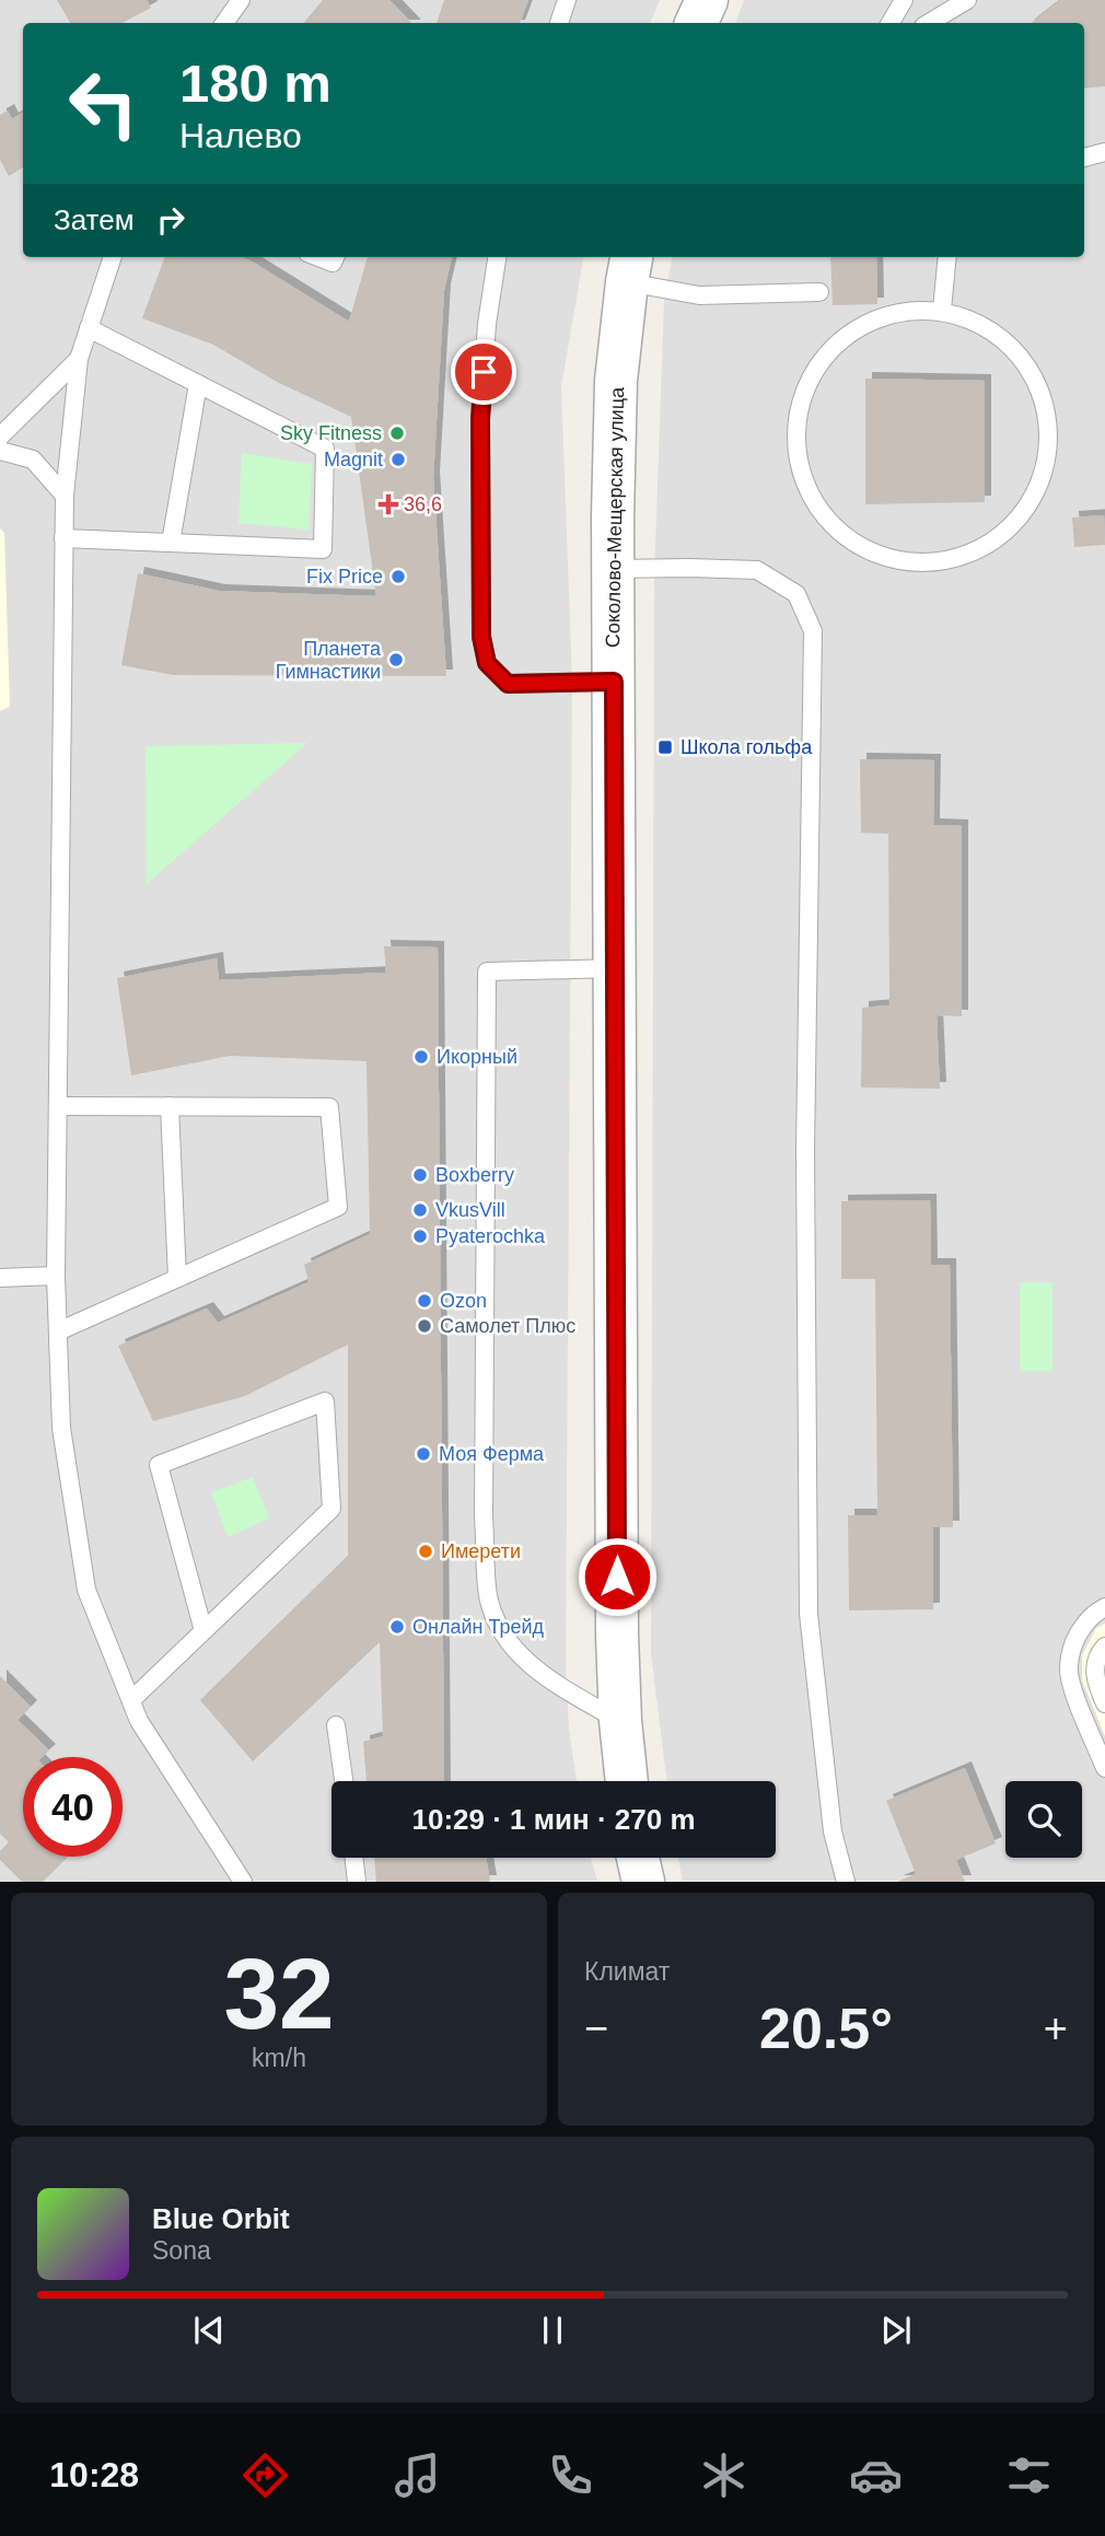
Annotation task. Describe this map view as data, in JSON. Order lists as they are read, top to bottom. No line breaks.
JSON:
{"streets":{"street":["Соколово-Мещерская улица"]},"places":{"other":["Sky Fitness","Magnit","Fix Price","Планета Гимнастики","Икорный","Boxberry","VkusVill","Pyaterochka","Ozon","Самолет Плюс","Моя Ферма","Имерети","Онлайн Трейд"],"health":["36,6"],"transit":["Школа гольфа"]},"page":{"turn":["180 m","Налево"],"then":"Затем","limit":"40","trip":"10:29 · 1 мин · 270 m","tile":[["32","km/h"],"Климат"],"heat":["−","20.5°","+"],"song":["Blue Orbit","Sona"],"tabs":"10:28"}}
